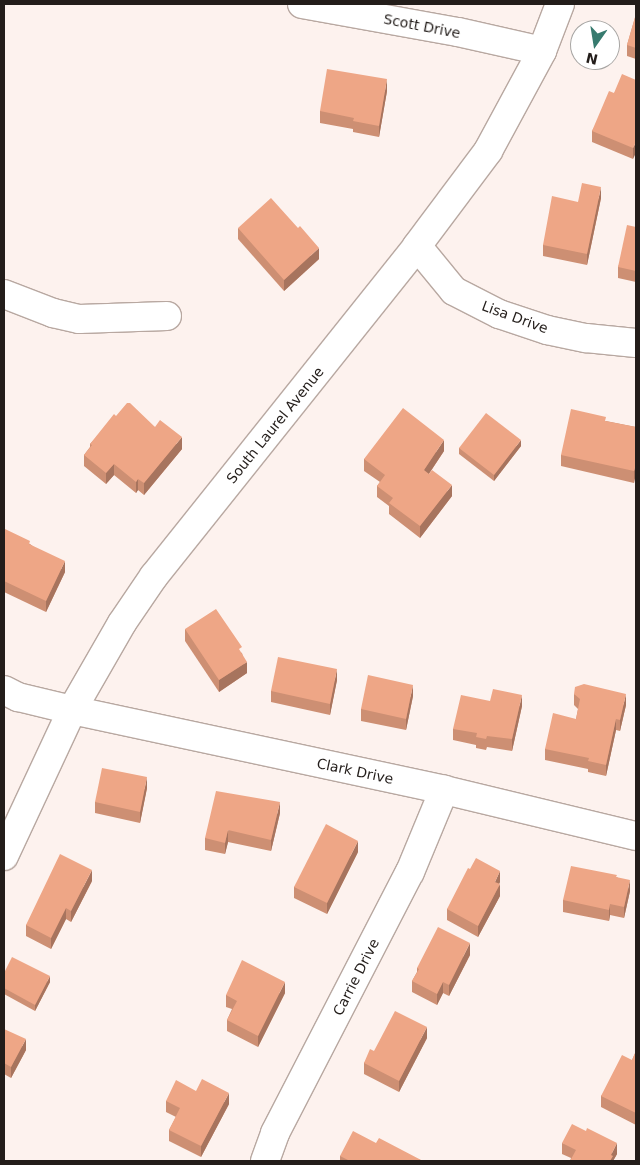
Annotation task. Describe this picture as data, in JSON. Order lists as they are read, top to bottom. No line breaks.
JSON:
{"streets":{"street":["Scott Drive","Lisa Drive","South Laurel Avenue","Clark Drive","Carrie Drive"]},"crossings":[["Scott Drive","South Laurel Avenue"],["Lisa Drive","South Laurel Avenue"],["South Laurel Avenue","Clark Drive"],["Clark Drive","Carrie Drive"]],"north":"bottom"}
